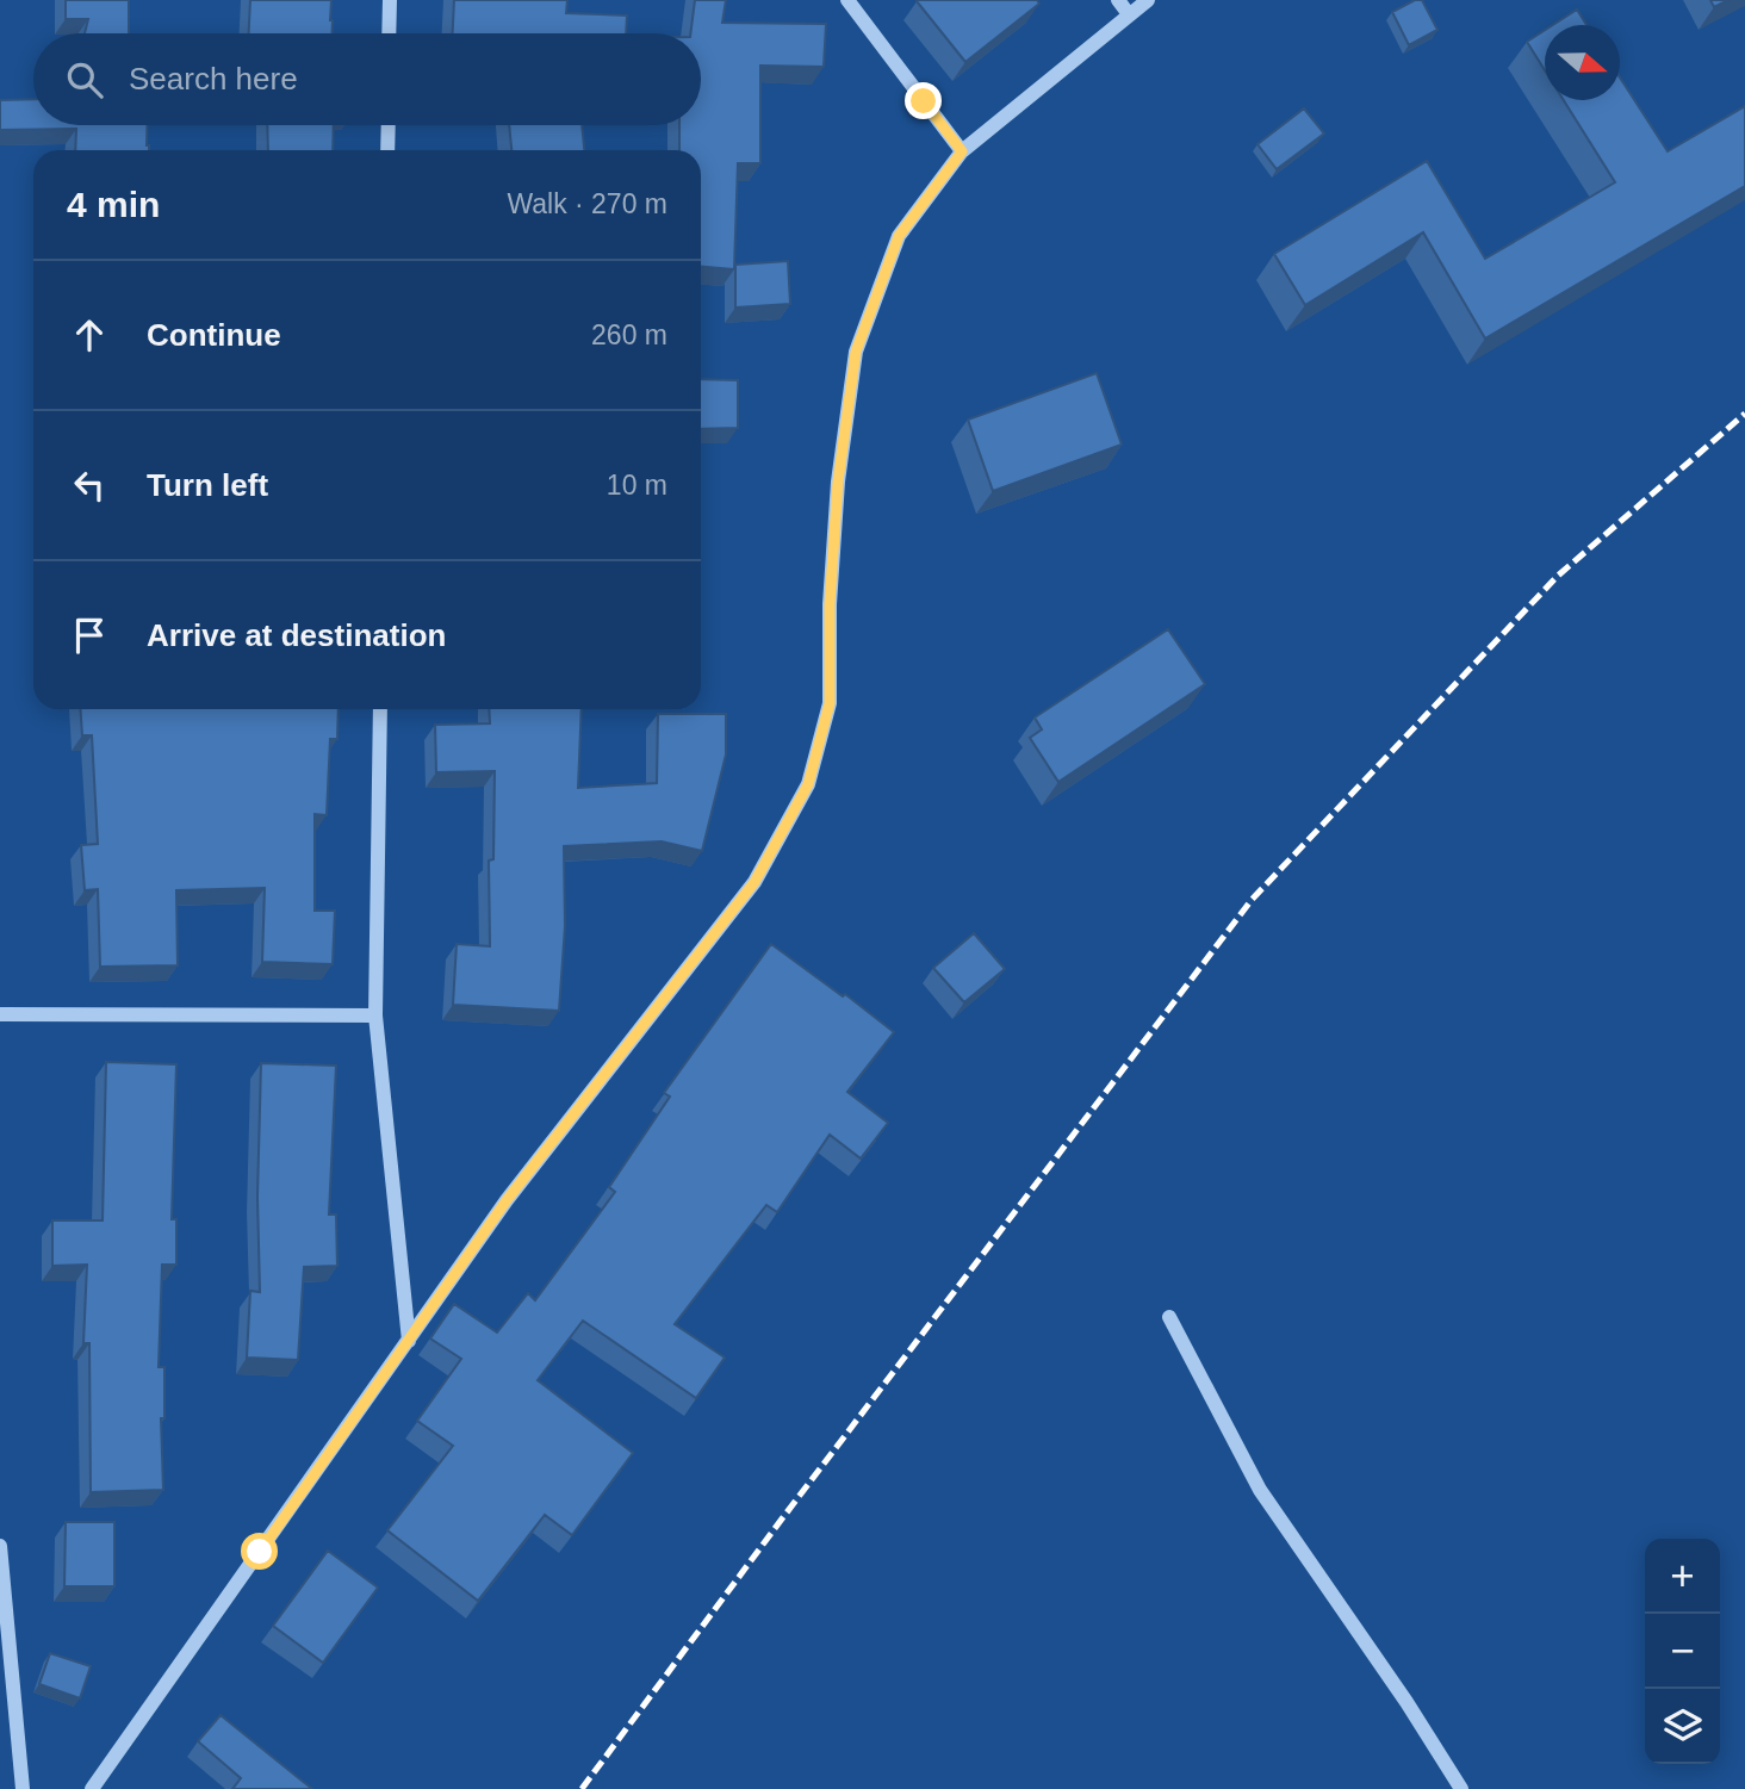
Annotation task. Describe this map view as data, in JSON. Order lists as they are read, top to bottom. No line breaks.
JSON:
{"north":"right","page":{"search":"Search here","heading":["4 min","Walk · 270 m"],"list":[["Continue","260 m"],["Turn left","10 m"],"Arrive at destination"],"map_buttons":["+","−"]}}
